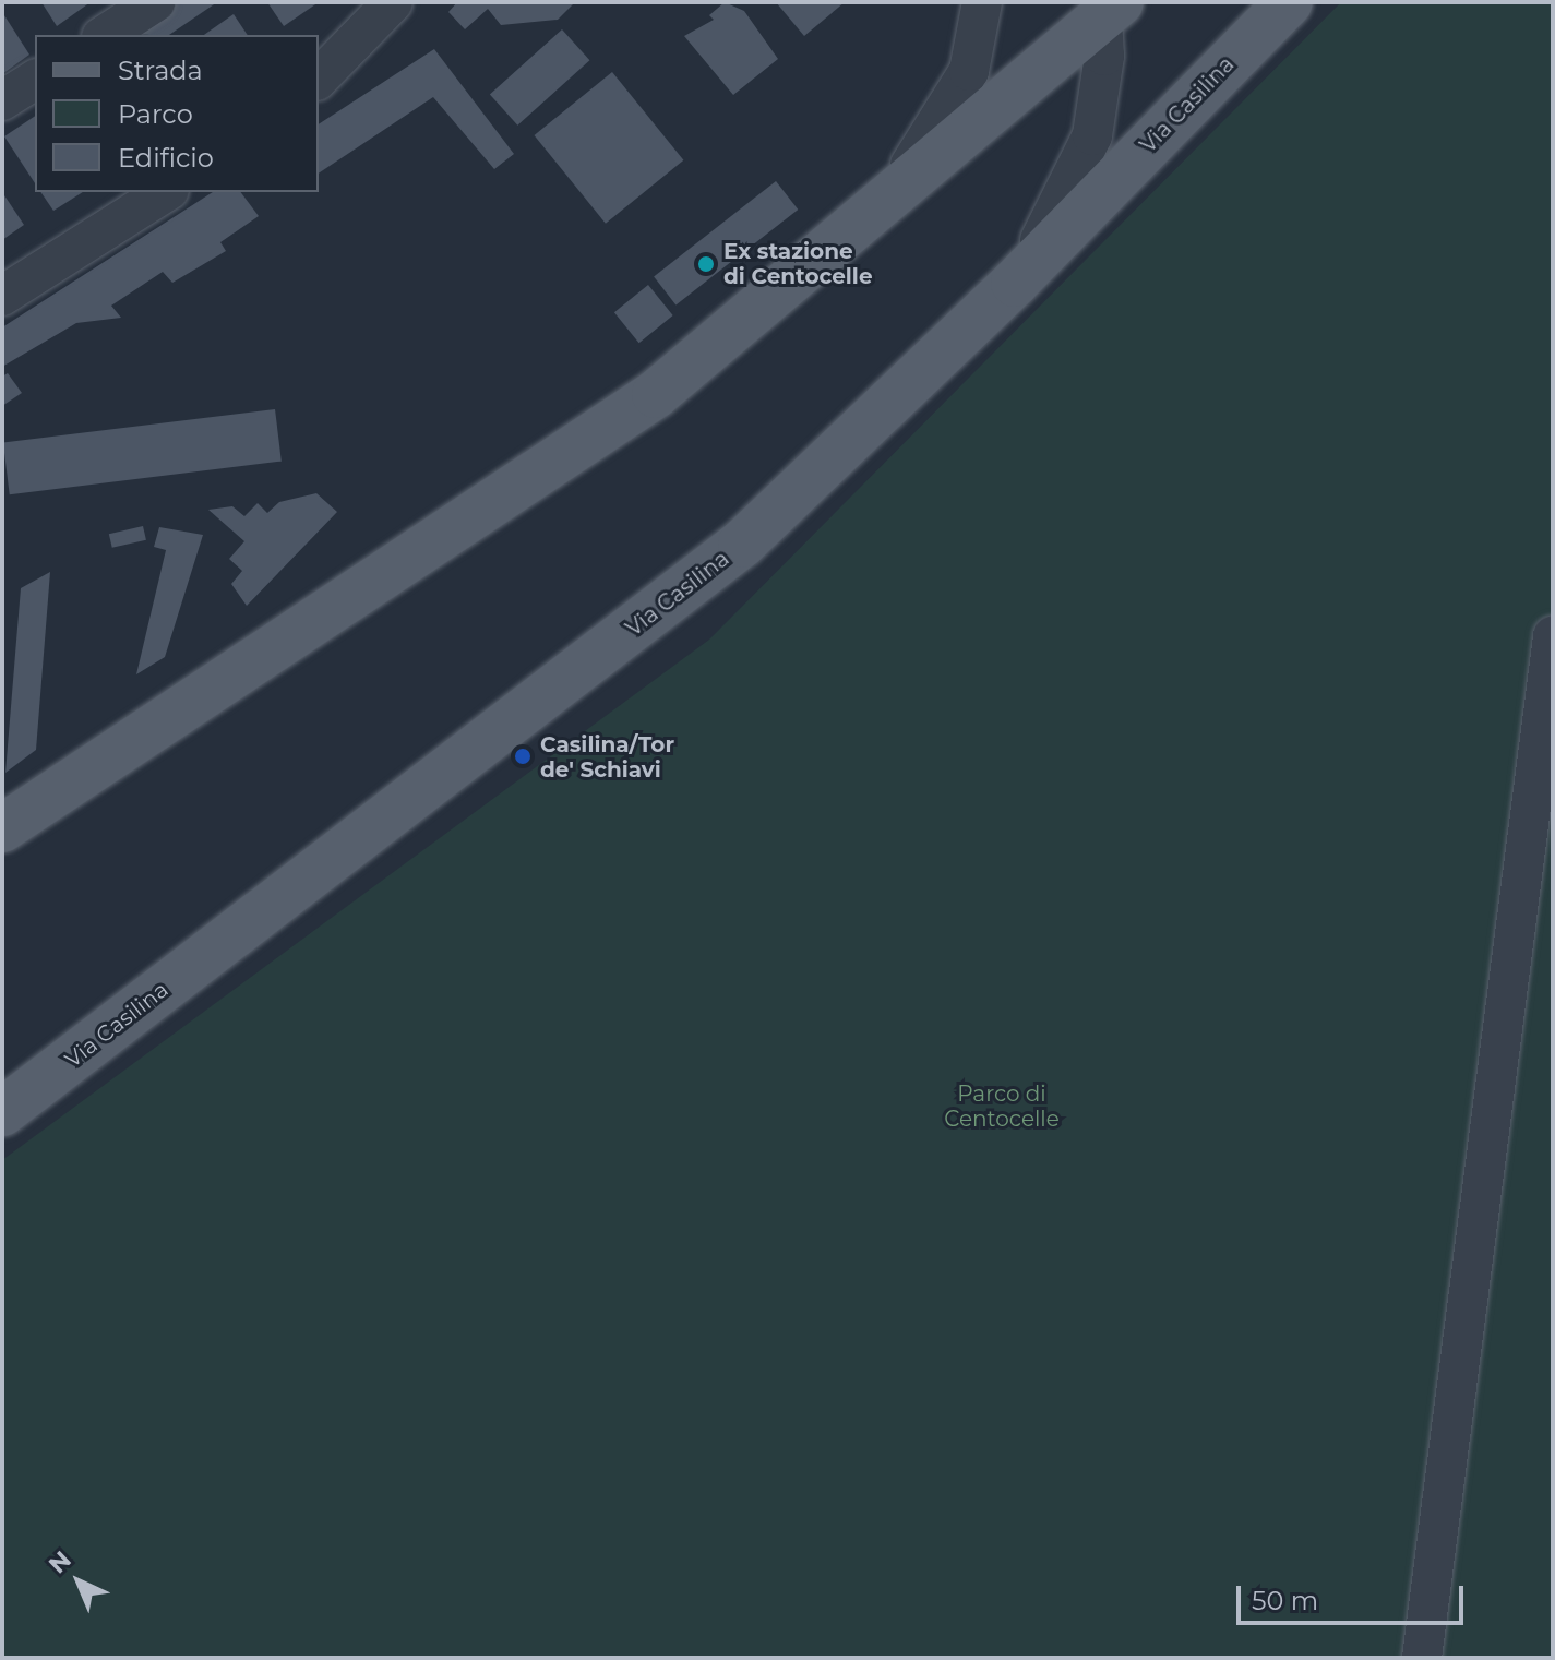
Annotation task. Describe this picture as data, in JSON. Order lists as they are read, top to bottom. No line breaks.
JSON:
{"streets":{"main road":["Via Casilina"]},"parks":["Parco di Centocelle"],"places":["Ex stazione di Centocelle","Casilina/Tor de' Schiavi"],"legend":["Strada","Parco","Edificio"],"scale_bar":"50 m","north":"top left"}
